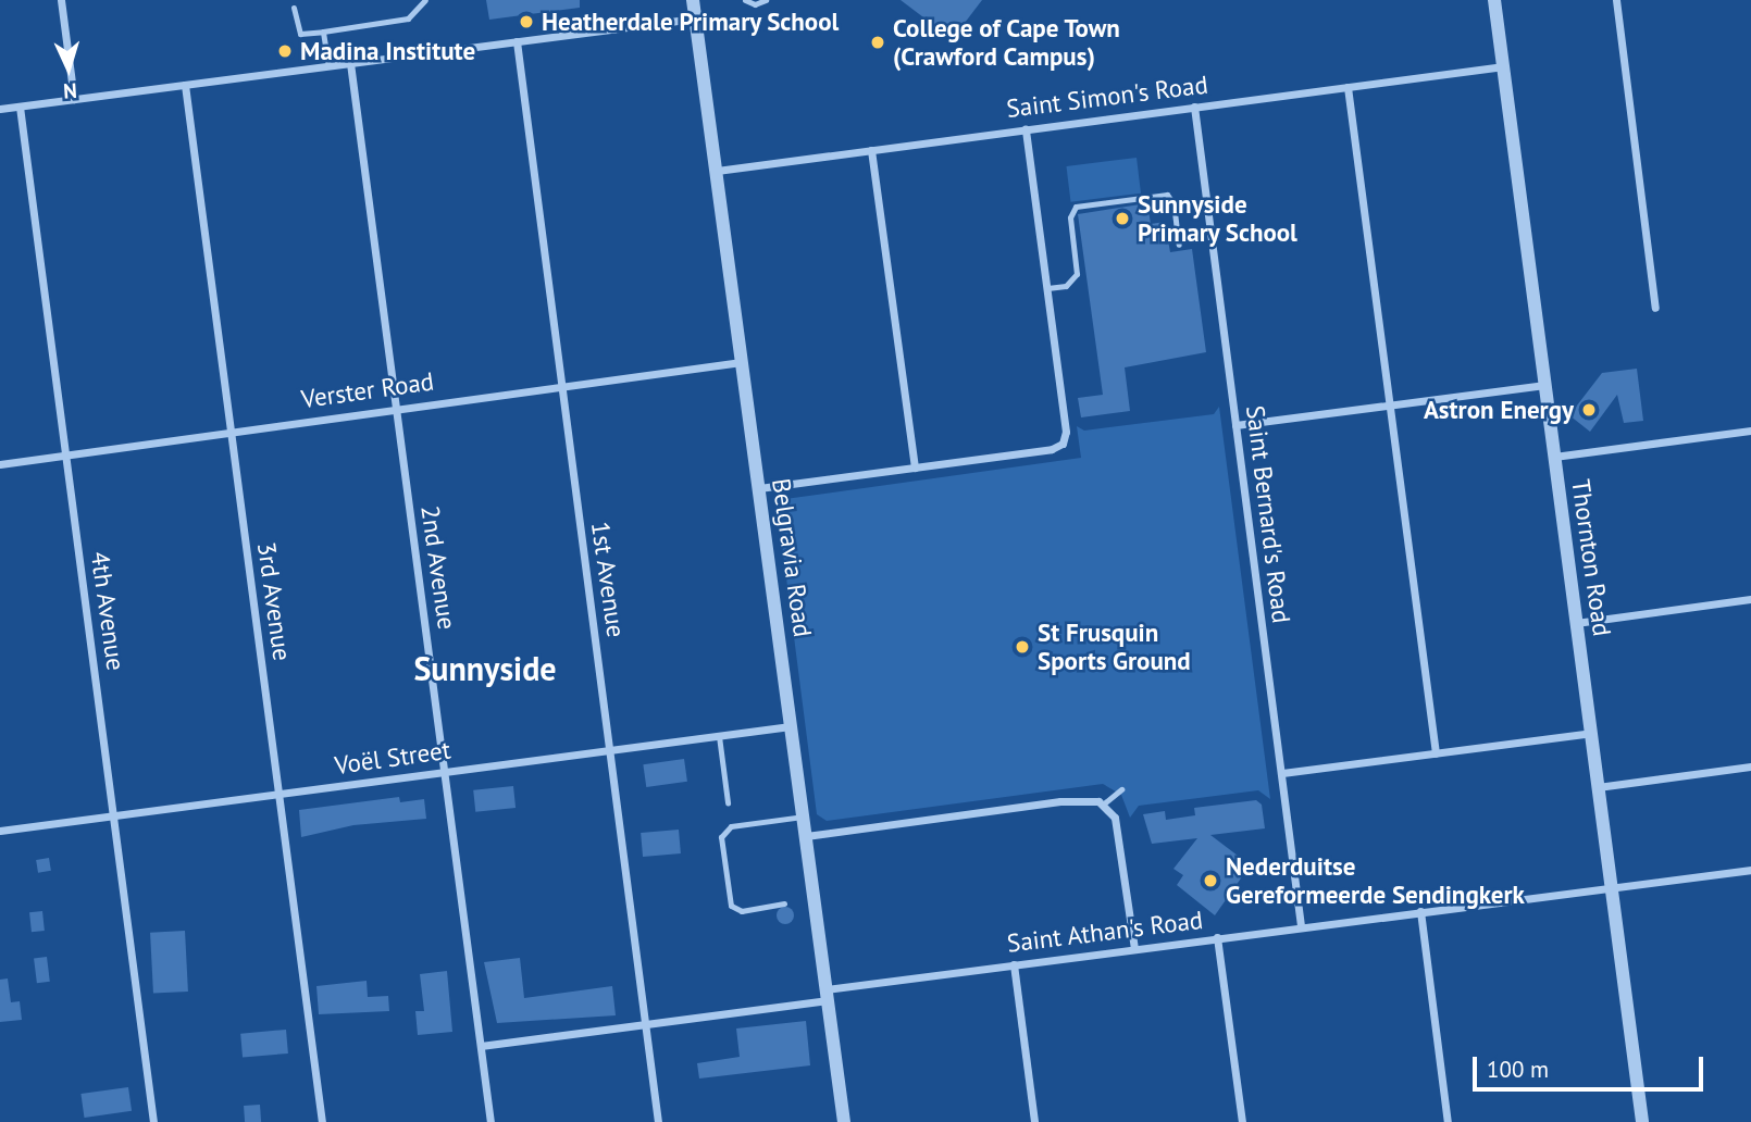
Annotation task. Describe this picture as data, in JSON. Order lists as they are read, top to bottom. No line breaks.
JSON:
{"streets":{"street":["Saint Simon's Road","Verster Road","Saint Bernard's Road","Belgravia Road","Thornton Road","2nd Avenue","1st Avenue","3rd Avenue","4th Avenue","Voël Street","Saint Athan's Road"]},"crossings":[["Saint Simon's Road","Saint Bernard's Road"],["Saint Simon's Road","Belgravia Road"],["Saint Simon's Road","Thornton Road"],["Verster Road","Belgravia Road"],["Verster Road","2nd Avenue"],["Verster Road","1st Avenue"],["Verster Road","3rd Avenue"],["Verster Road","4th Avenue"],["Saint Bernard's Road","Saint Athan's Road"],["Belgravia Road","Voël Street"],["Belgravia Road","Saint Athan's Road"],["Thornton Road","Saint Athan's Road"],["2nd Avenue","Voël Street"],["2nd Avenue","Saint Athan's Road"],["1st Avenue","Voël Street"],["1st Avenue","Saint Athan's Road"],["3rd Avenue","Voël Street"],["4th Avenue","Voël Street"]],"districts":["Sunnyside"],"places":["Heatherdale Primary School","College of Cape Town (Crawford Campus)","Madina Institute","Sunnyside Primary School","Astron Energy","St Frusquin Sports Ground","Nederduitse Gereformeerde Sendingkerk"],"scale_bar":"100 m","north":"bottom"}
